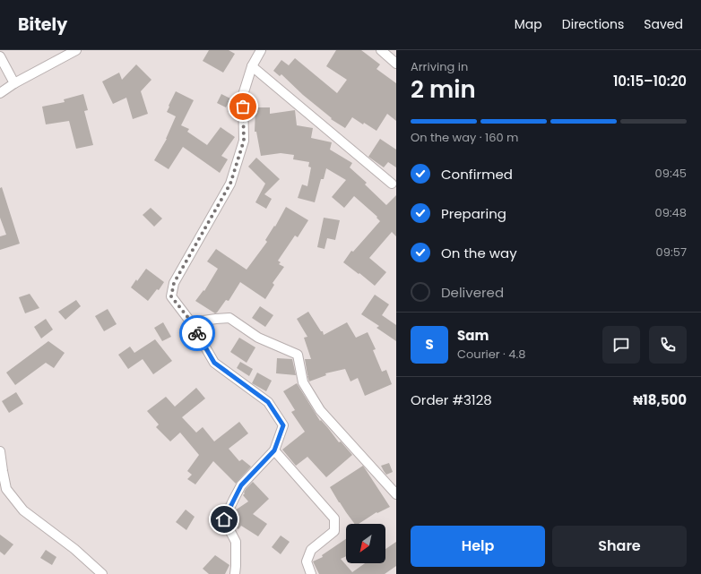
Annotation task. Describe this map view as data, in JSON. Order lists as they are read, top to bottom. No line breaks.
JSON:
{"north":"bottom left","page":{"header":"Bitely","nav":["Map","Directions","Saved"],"heading":["2 min","Arriving in","10:15–10:20"],"panel":["Sam","Courier · 4.8","Order #3128","₦18,500"],"bar":"On the way · 160 m","list":[["Confirmed","09:45"],["Preparing","09:48"],["On the way","09:57"],"Delivered"],"round":"S","buttons":["Help","Share"]}}
